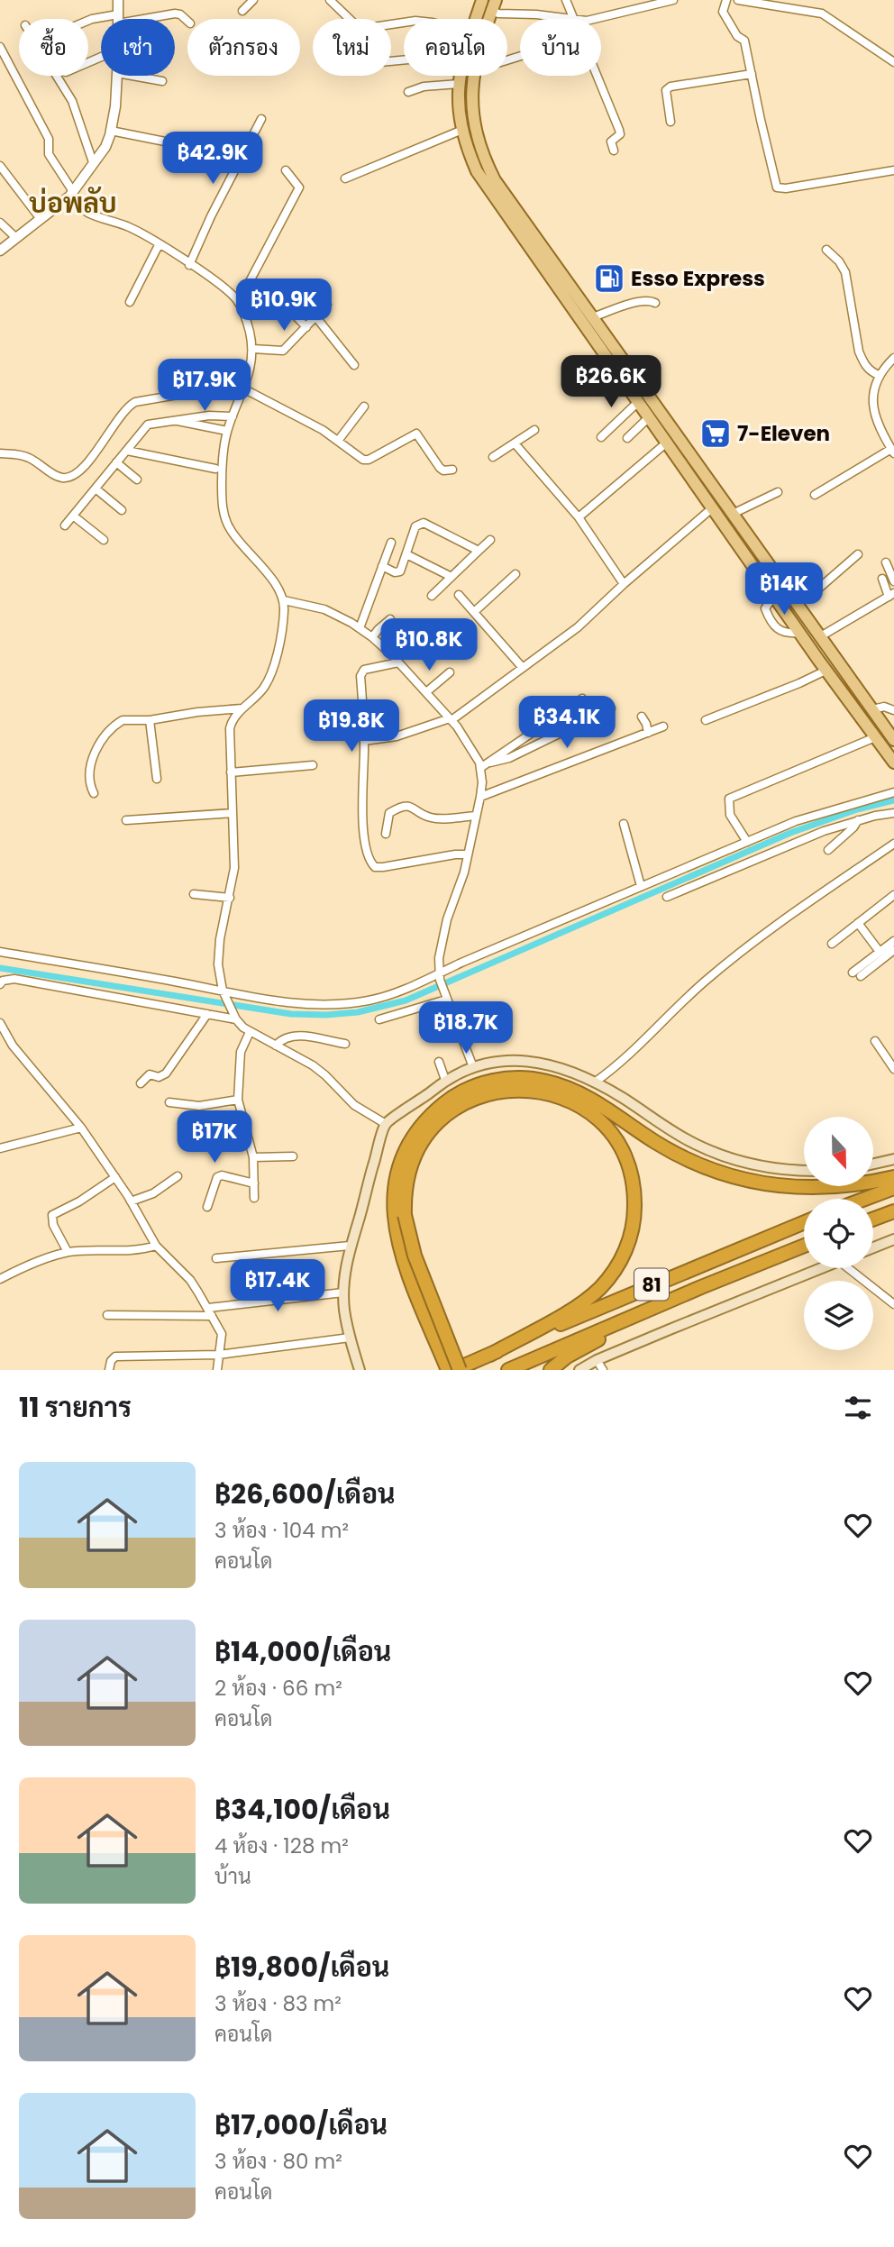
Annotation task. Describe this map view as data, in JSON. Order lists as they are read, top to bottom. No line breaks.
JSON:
{"streets":{"highway":["81"]},"districts":["บ่อพลับ"],"places":{"fuel station":["Esso Express"],"supermarket":["7-Eleven"]},"north":"bottom","page":{"chip":["ซื้อ","เช่า","ตัวกรอง","ใหม่","คอนโด","บ้าน"],"price":["฿42.9K","฿10.9K","฿26.6K","฿17.9K","฿14K","฿10.8K","฿34.1K","฿19.8K","฿18.7K","฿17K","฿17.4K"],"heading":"11 รายการ","list":[{"name":"฿26,600/เดือน","note":"3 ห้อง · 104 m² · คอนโด"},{"name":"฿14,000/เดือน","note":"2 ห้อง · 66 m² · คอนโด"},{"name":"฿34,100/เดือน","note":"4 ห้อง · 128 m² · บ้าน"},{"name":"฿19,800/เดือน","note":"3 ห้อง · 83 m² · คอนโด"},{"name":"฿17,000/เดือน","note":"3 ห้อง · 80 m² · คอนโด"}]}}
